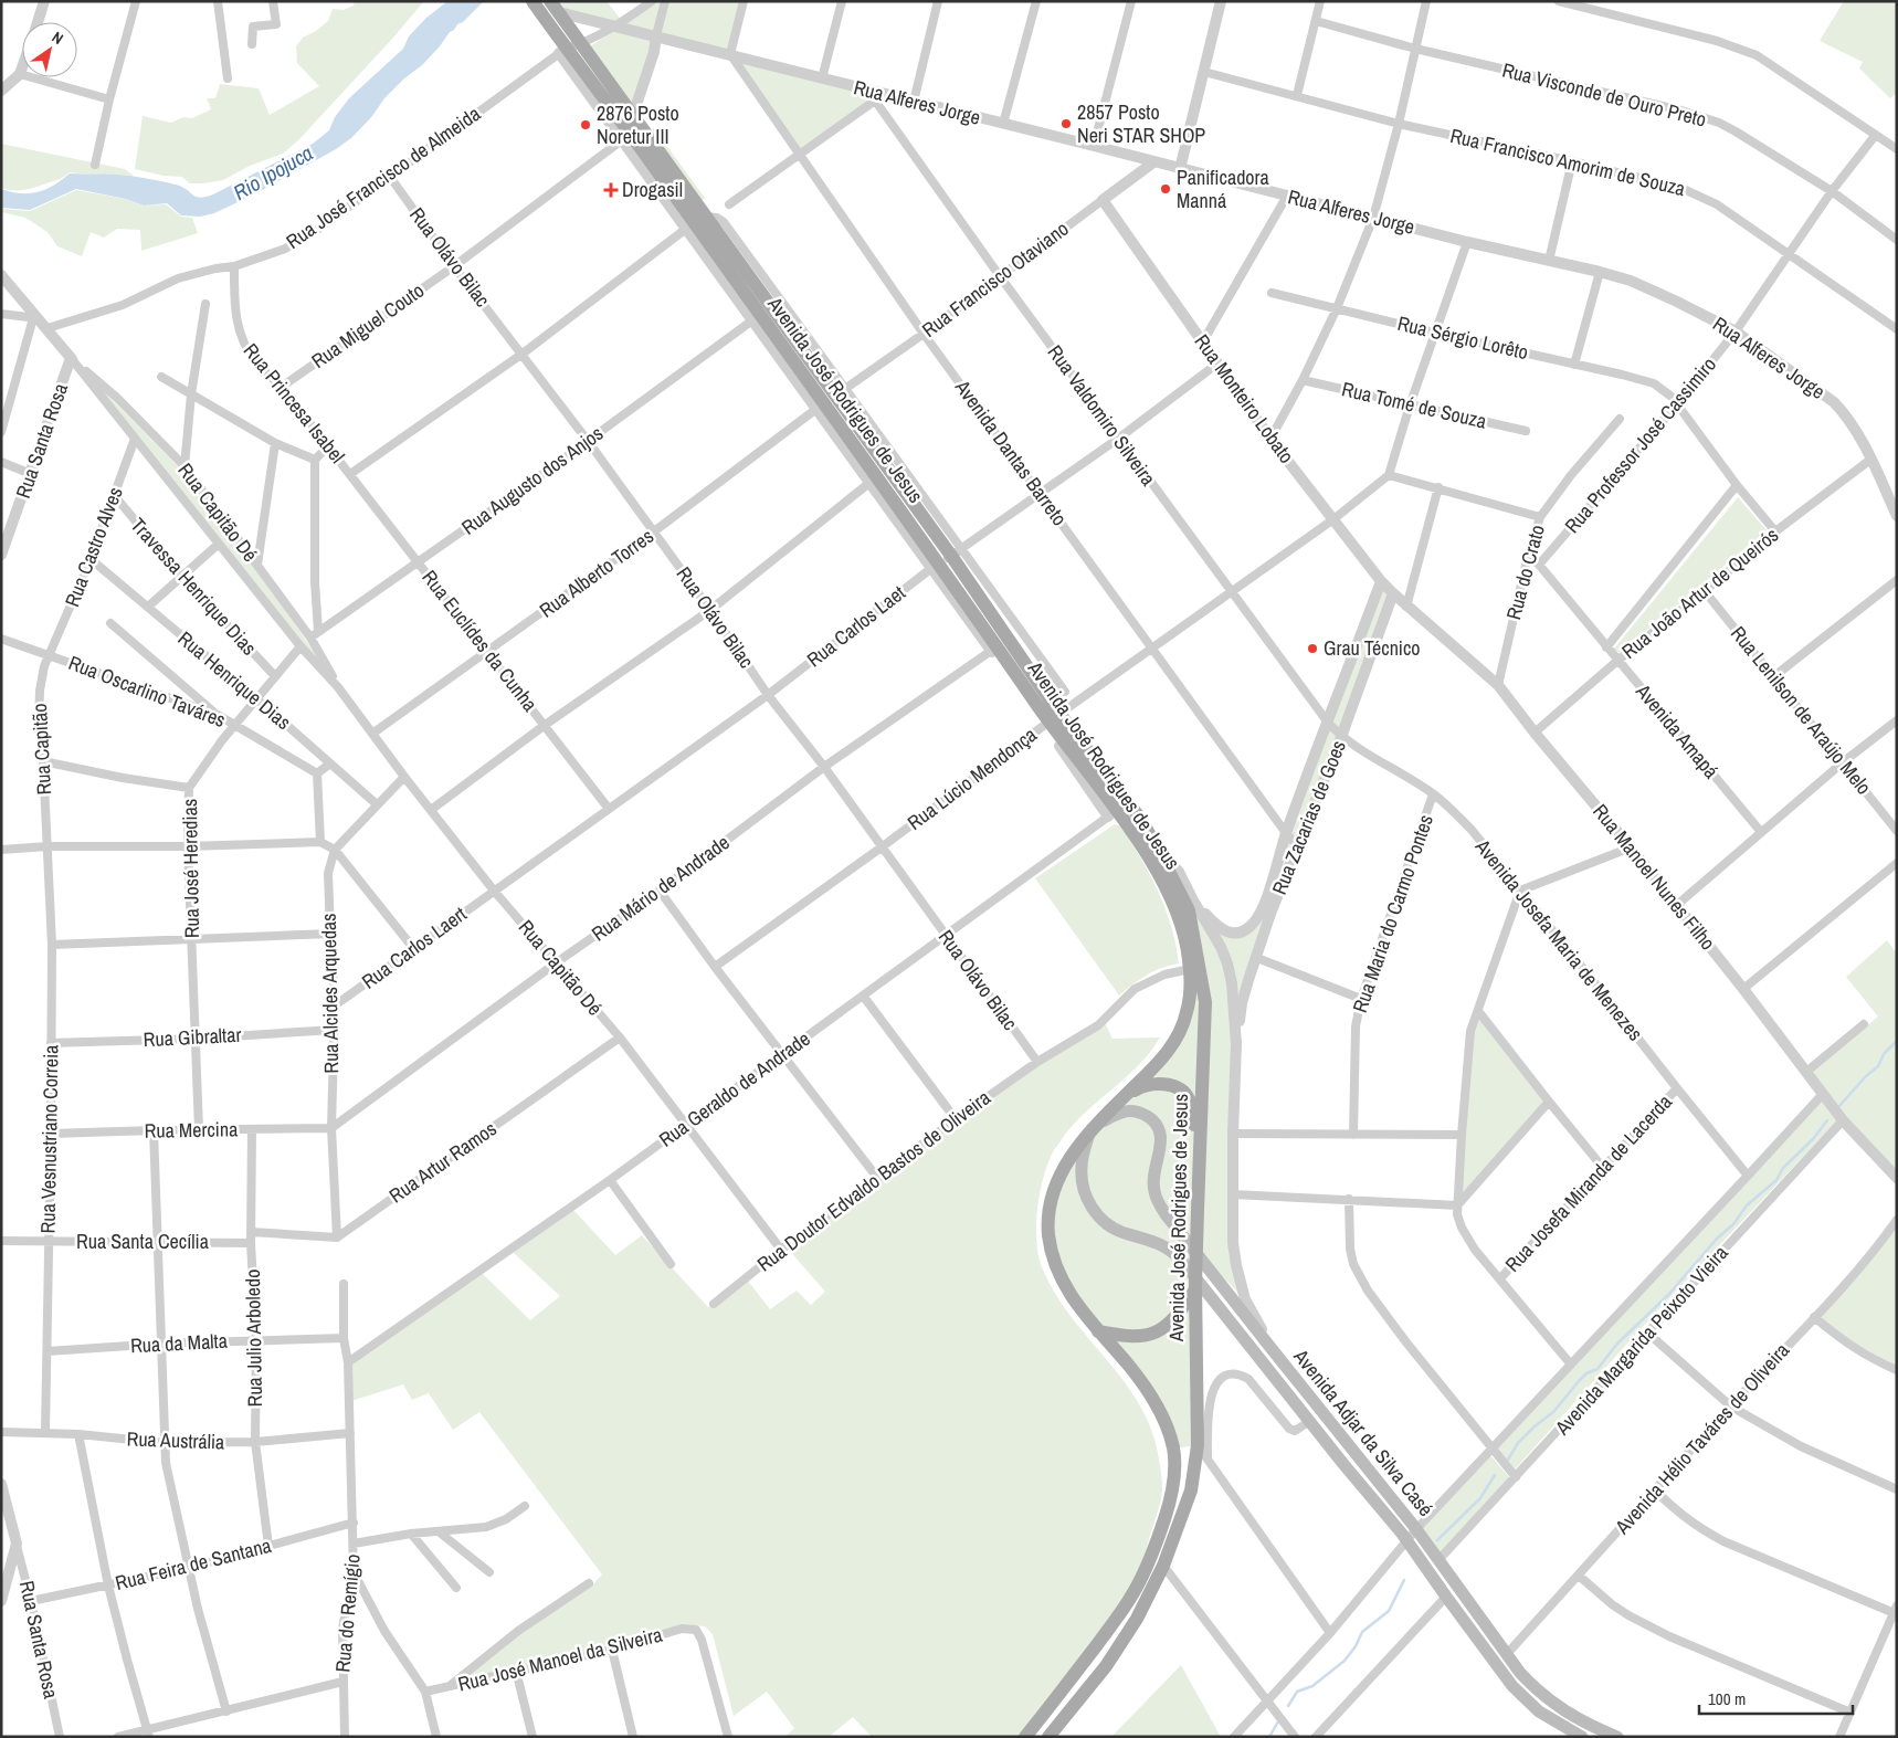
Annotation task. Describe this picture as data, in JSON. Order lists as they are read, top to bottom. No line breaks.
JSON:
{"streets":{"main road":["Avenida José Rodrigues de Jesus","Avenida Adjar da Silva Casé"],"street":["Rua Visconde de Ouro Preto","Rua Alferes Jorge","Rua Francisco Amorim de Souza","Rua José Francisco de Almeida","Rua Olávo Bilac","Rua Francisco Otaviano","Rua Miguel Couto","Rua Sérgio Lorêto","Rua Monteiro Lobato","Rua Princesa Isabel","Rua Tomé de Souza","Rua Valdomiro Silveira","Rua Santa Rosa","Rua Professor José Cassimiro","Avenida Dantas Barreto","Rua Augusto dos Anjos","Rua Capitão Dé","Rua Castro Alves","Rua do Crato","Rua Alberto Torres","Travessa Henrique Dias","Rua João Artur de Queirós","Rua Carlos Laet","Rua Euclídes da Cunha","Rua Henrique Dias","Rua Oscarlino Taváres","Rua Lenilson de Araújo Melo","Avenida Amapá","Rua Capitão","Rua Lúcio Mendonça","Rua Zacarias de Goes","Rua José Heredias","Rua Manoel Nunes Filho","Rua Mário de Andrade","Rua Maria do Carmo Pontes","Avenida Josefa Maria de Menezes","Rua Carlos Laert","Rua Alcides Arquedas","Rua Gibraltar","Rua Geraldo de Andrade","Rua Mercina","Rua Vesnustriano Correia","Rua Artur Ramos","Rua Doutor Edvaldo Bastos de Oliveira","Rua Josefa Miranda de Lacerda","Rua Santa Cecília","Rua Julio Arboledo","Avenida Margarida Peixoto Vieira","Rua da Malta","Avenida Hélio Taváres de Oliveira","Rua Austrália","Rua Feira de Santana","Rua do Remígio","Rua José Manoel da Silveira"]},"crossings":[["Rua Visconde de Ouro Preto","Rua Professor José Cassimiro"],["Rua Alferes Jorge","Rua José Francisco de Almeida"],["Rua Alferes Jorge","Rua Francisco Otaviano"],["Rua Alferes Jorge","Avenida José Rodrigues de Jesus"],["Rua Alferes Jorge","Rua Valdomiro Silveira"],["Rua Alferes Jorge","Rua Professor José Cassimiro"],["Rua Alferes Jorge","Avenida Dantas Barreto"],["Rua Alferes Jorge","Rua João Artur de Queirós"],["Rua Francisco Amorim de Souza","Rua Professor José Cassimiro"],["Rua José Francisco de Almeida","Rua Olávo Bilac"],["Rua José Francisco de Almeida","Avenida José Rodrigues de Jesus"],["Rua José Francisco de Almeida","Rua Princesa Isabel"],["Rua José Francisco de Almeida","Rua Capitão Dé"],["Rua Olávo Bilac","Rua Miguel Couto"],["Rua Olávo Bilac","Rua Augusto dos Anjos"],["Rua Olávo Bilac","Rua Alberto Torres"],["Rua Olávo Bilac","Rua Carlos Laet"],["Rua Olávo Bilac","Rua Lúcio Mendonça"],["Rua Olávo Bilac","Rua Mário de Andrade"],["Rua Olávo Bilac","Rua Geraldo de Andrade"],["Rua Olávo Bilac","Rua Doutor Edvaldo Bastos de Oliveira"],["Rua Francisco Otaviano","Rua Monteiro Lobato"],["Rua Francisco Otaviano","Avenida José Rodrigues de Jesus"],["Rua Francisco Otaviano","Rua Valdomiro Silveira"],["Rua Francisco Otaviano","Avenida Dantas Barreto"],["Rua Miguel Couto","Avenida José Rodrigues de Jesus"],["Rua Miguel Couto","Rua Princesa Isabel"],["Rua Sérgio Lorêto","Rua Professor José Cassimiro"],["Rua Monteiro Lobato","Rua Carlos Laet"],["Rua Monteiro Lobato","Rua Lúcio Mendonça"],["Rua Monteiro Lobato","Rua Zacarias de Goes"],["Rua Monteiro Lobato","Rua Manoel Nunes Filho"],["Avenida José Rodrigues de Jesus","Rua Augusto dos Anjos"],["Avenida José Rodrigues de Jesus","Rua Alberto Torres"],["Avenida José Rodrigues de Jesus","Rua Carlos Laet"],["Avenida José Rodrigues de Jesus","Rua Lúcio Mendonça"],["Avenida José Rodrigues de Jesus","Rua Mário de Andrade"],["Avenida José Rodrigues de Jesus","Rua Geraldo de Andrade"],["Avenida José Rodrigues de Jesus","Rua Doutor Edvaldo Bastos de Oliveira"],["Avenida José Rodrigues de Jesus","Avenida Adjar da Silva Casé"],["Rua Princesa Isabel","Rua Euclídes da Cunha"],["Rua Valdomiro Silveira","Rua Carlos Laet"],["Rua Valdomiro Silveira","Rua Lúcio Mendonça"],["Rua Valdomiro Silveira","Rua Zacarias de Goes"],["Rua Valdomiro Silveira","Avenida Josefa Maria de Menezes"],["Rua Santa Rosa","Rua Capitão Dé"],["Rua Santa Rosa","Rua Feira de Santana"],["Rua Professor José Cassimiro","Avenida Amapá"],["Avenida Dantas Barreto","Rua Carlos Laet"],["Avenida Dantas Barreto","Rua Lúcio Mendonça"],["Avenida Dantas Barreto","Rua Zacarias de Goes"],["Rua Augusto dos Anjos","Rua Capitão Dé"],["Rua Augusto dos Anjos","Rua Euclídes da Cunha"],["Rua Capitão Dé","Rua Castro Alves"],["Rua Capitão Dé","Rua Alberto Torres"],["Rua Capitão Dé","Rua Carlos Laet"],["Rua Capitão Dé","Rua José Heredias"],["Rua Capitão Dé","Rua Mário de Andrade"],["Rua Capitão Dé","Rua Carlos Laert"],["Rua Capitão Dé","Rua Alcides Arquedas"],["Rua Capitão Dé","Rua Geraldo de Andrade"],["Rua Capitão Dé","Rua Artur Ramos"],["Rua Capitão Dé","Rua Doutor Edvaldo Bastos de Oliveira"],["Rua Castro Alves","Travessa Henrique Dias"],["Rua Castro Alves","Rua Henrique Dias"],["Rua Castro Alves","Rua Oscarlino Taváres"],["Rua Castro Alves","Rua Capitão"],["Rua do Crato","Avenida Amapá"],["Rua do Crato","Rua Manoel Nunes Filho"],["Rua Alberto Torres","Rua Euclídes da Cunha"],["Travessa Henrique Dias","Rua José Heredias"],["Rua João Artur de Queirós","Rua Lenilson de Araújo Melo"],["Rua João Artur de Queirós","Avenida Amapá"],["Rua João Artur de Queirós","Rua Manoel Nunes Filho"],["Rua Carlos Laet","Rua Euclídes da Cunha"],["Rua Carlos Laet","Rua Carlos Laert"],["Rua Henrique Dias","Rua José Heredias"],["Rua Henrique Dias","Rua Alcides Arquedas"],["Rua Oscarlino Taváres","Rua Capitão"],["Rua Oscarlino Taváres","Rua José Heredias"],["Rua Capitão","Rua Vesnustriano Correia"],["Rua Zacarias de Goes","Rua Manoel Nunes Filho"],["Rua Zacarias de Goes","Avenida Josefa Maria de Menezes"],["Rua José Heredias","Rua Gibraltar"],["Rua José Heredias","Rua Mercina"],["Rua Manoel Nunes Filho","Avenida Margarida Peixoto Vieira"],["Rua Mário de Andrade","Rua Alcides Arquedas"],["Rua Mário de Andrade","Rua Mercina"],["Rua Maria do Carmo Pontes","Avenida Josefa Maria de Menezes"],["Avenida Josefa Maria de Menezes","Rua Josefa Miranda de Lacerda"],["Avenida Josefa Maria de Menezes","Avenida Margarida Peixoto Vieira"],["Rua Carlos Laert","Rua Alcides Arquedas"],["Rua Alcides Arquedas","Rua Gibraltar"],["Rua Alcides Arquedas","Rua Mercina"],["Rua Alcides Arquedas","Rua Artur Ramos"],["Rua Gibraltar","Rua Vesnustriano Correia"],["Rua Mercina","Rua Vesnustriano Correia"],["Rua Mercina","Rua Julio Arboledo"],["Rua Vesnustriano Correia","Rua Santa Cecília"],["Rua Vesnustriano Correia","Rua da Malta"],["Rua Vesnustriano Correia","Rua Austrália"],["Rua Santa Cecília","Rua Julio Arboledo"],["Rua Julio Arboledo","Rua da Malta"],["Rua Julio Arboledo","Rua Austrália"],["Rua Julio Arboledo","Rua Feira de Santana"],["Avenida Margarida Peixoto Vieira","Avenida Adjar da Silva Casé"],["Avenida Adjar da Silva Casé","Avenida Hélio Taváres de Oliveira"],["Rua Feira de Santana","Rua do Remígio"]],"water":["Rio Ipojuca"],"places":{"other":["2857 Posto Neri STAR SHOP","2876 Posto Noretur III","Panificadora Manná","Grau Técnico"],"health":["Drogasil"]},"scale_bar":"100 m","north":"top right"}
